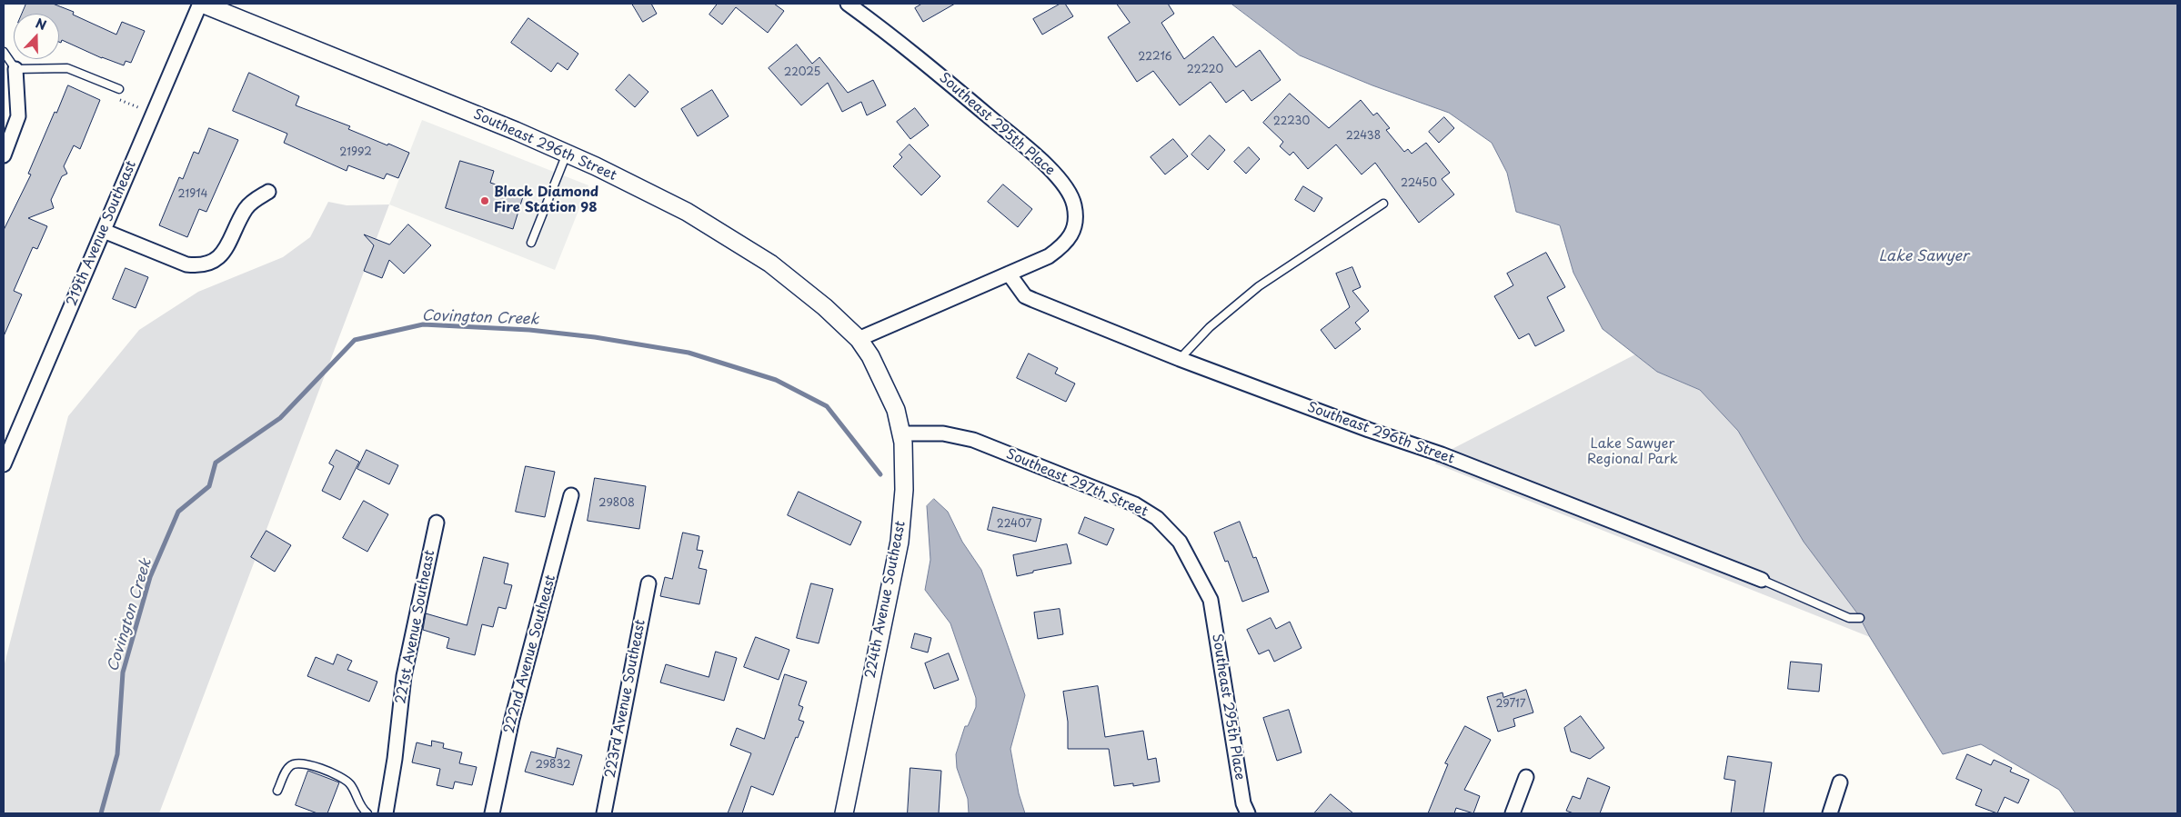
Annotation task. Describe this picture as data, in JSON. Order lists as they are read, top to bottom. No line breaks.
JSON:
{"streets":{"street":["Southeast 295th Place","Southeast 296th Street","219th Avenue Southeast","Southeast 297th Street","224th Avenue Southeast","221st Avenue Southeast","222nd Avenue Southeast","223rd Avenue Southeast"]},"crossings":[["Southeast 295th Place","Southeast 296th Street"],["Southeast 295th Place","Southeast 297th Street"],["Southeast 295th Place","224th Avenue Southeast"],["Southeast 296th Street","219th Avenue Southeast"],["Southeast 296th Street","224th Avenue Southeast"],["Southeast 297th Street","224th Avenue Southeast"]],"water":["Lake Sawyer","Covington Creek"],"parks":["Lake Sawyer Regional Park"],"places":["Black Diamond Fire Station 98"],"house_numbers":["22216","22220","22025","22230","22438","21992","22450","21914","29808","22407","29717","29832"],"north":"top"}
